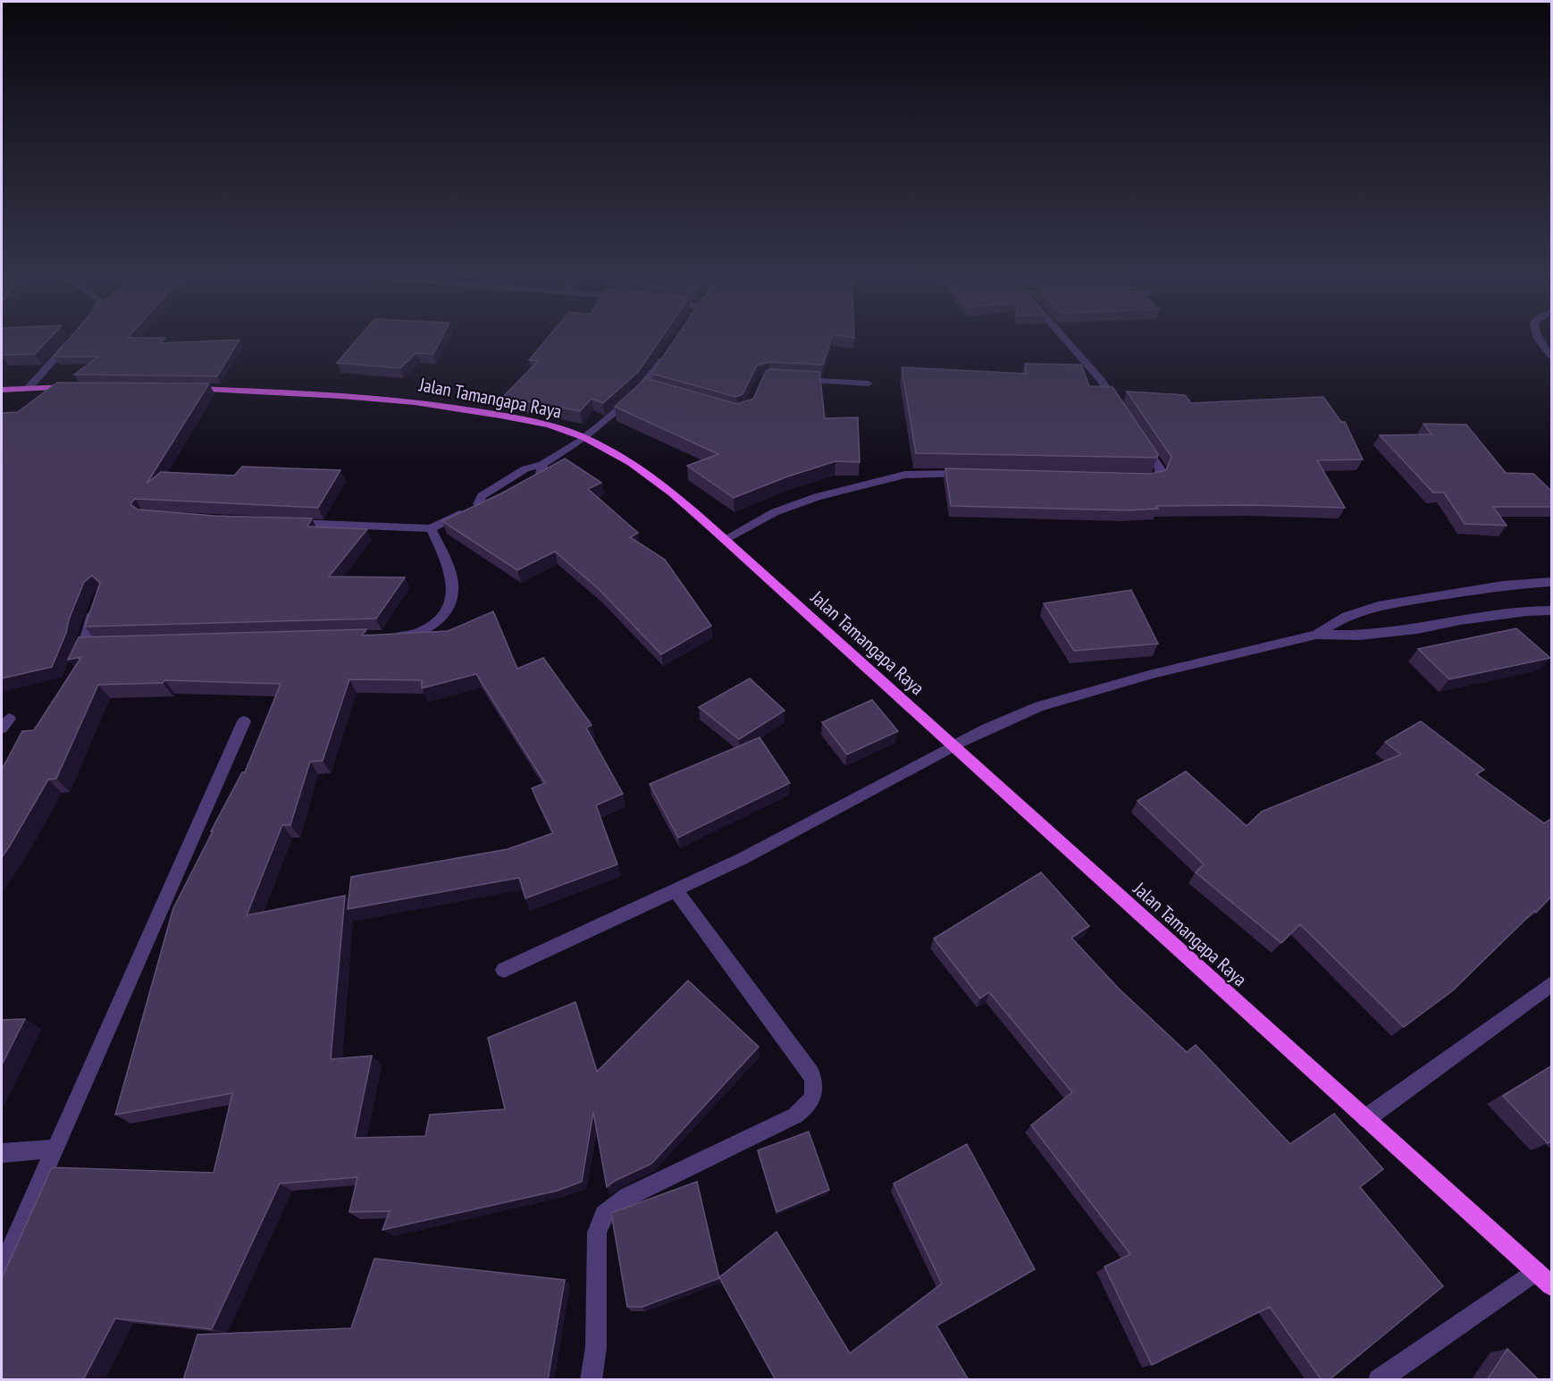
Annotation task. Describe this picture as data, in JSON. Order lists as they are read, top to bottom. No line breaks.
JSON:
{"streets":{"main road":["Jalan Tamangapa Raya"]}}
